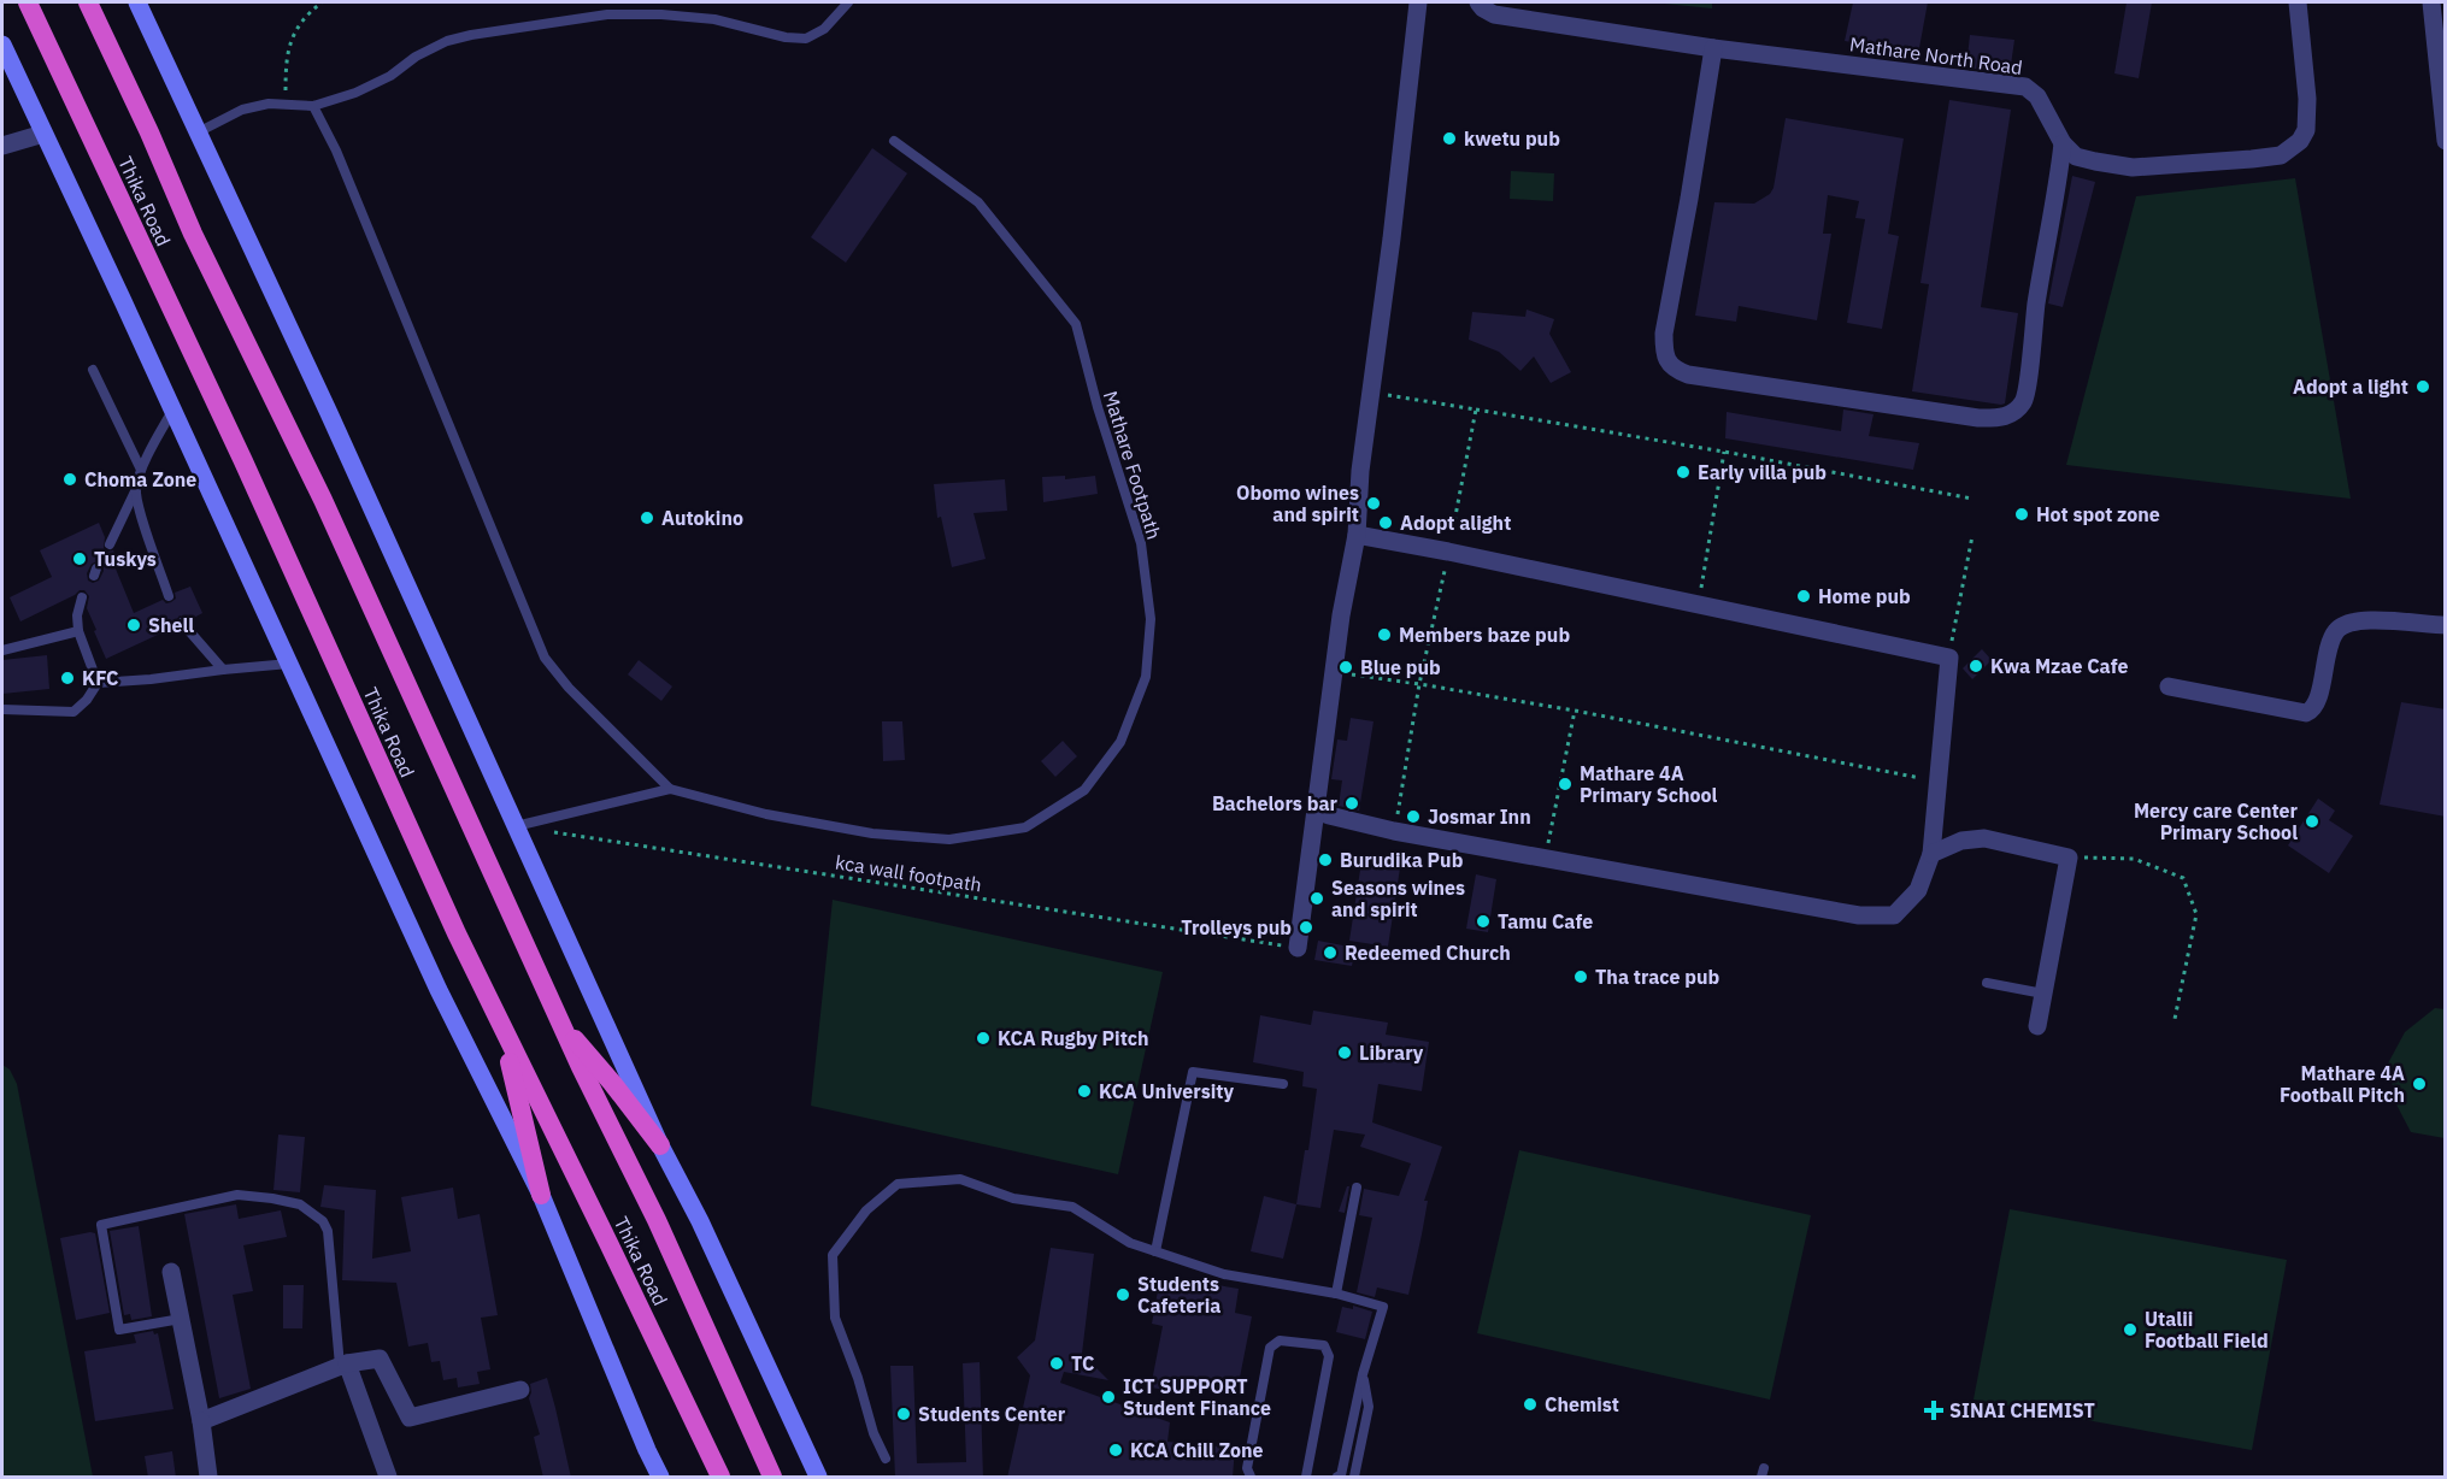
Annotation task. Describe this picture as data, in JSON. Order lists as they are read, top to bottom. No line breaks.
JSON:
{"streets":{"highway":["Thika Road"],"street":["Mathare North Road"],"lane":["Mathare Footpath"],"path":["kca wall footpath"]},"crossings":[["Mathare Footpath","kca wall footpath"]],"places":{"other":["kwetu pub","Adopt a light","Early villa pub","Choma Zone","Obomo wines and spirit","Hot spot zone","Autokino","Adopt alight","Tuskys","Home pub","Shell","Members baze pub","Kwa Mzae Cafe","Blue pub","KFC","Mathare 4A Primary School","Bachelors bar","Josmar Inn","Mercy care Center Primary School","Burudika Pub","Seasons wines and spirit","Tamu Cafe","Trolleys pub","Redeemed Church","Tha trace pub","KCA Rugby Pitch","Library","Mathare 4A Football Pitch","KCA University","Students Cafeteria","Utalii Football Field","TC","ICT SUPPORT Student Finance","Chemist","Students Center","KCA Chill Zone"],"health":["SINAI CHEMIST"]}}
